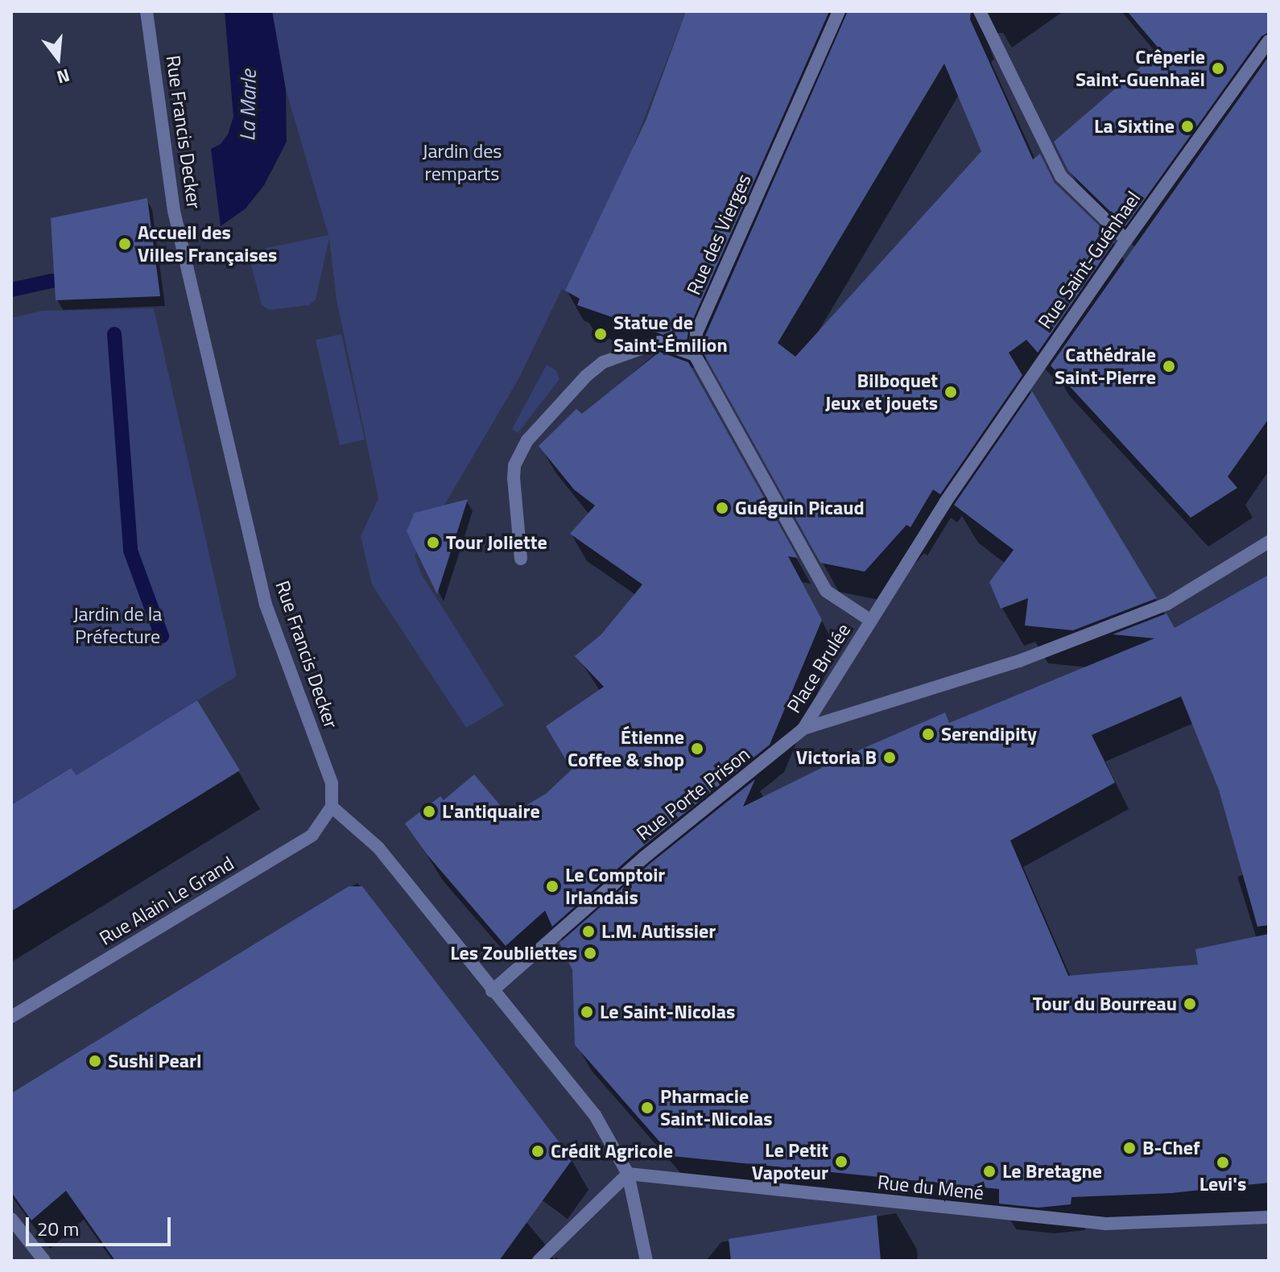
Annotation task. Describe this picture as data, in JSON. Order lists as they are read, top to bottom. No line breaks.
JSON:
{"streets":{"street":["Rue Francis Decker","Rue des Vierges","Rue Saint-Guénhael","Place Brulée","Rue Porte Prison","Rue Alain Le Grand","Rue du Mené"]},"crossings":[["Rue Francis Decker","Rue Alain Le Grand"],["Rue Saint-Guénhael","Place Brulée"],["Place Brulée","Rue Porte Prison"]],"water":["La Marle"],"parks":["Jardin des remparts","Jardin de la Préfecture"],"places":["Crêperie Saint-Guenhaël","La Sixtine","Accueil des Villes Françaises","Statue de Saint-Émilion","Cathédrale Saint-Pierre","Bilboquet Jeux et jouets","Guéguin Picaud","Tour Joliette","Serendipity","Étienne Coffee & shop","Victoria B","L'antiquaire","Le Comptoir Irlandais","L.M. Autissier","Les Zoubliettes","Tour du Bourreau","Le Saint-Nicolas","Sushi Pearl","Pharmacie Saint-Nicolas","B-Chef","Crédit Agricole","Le Petit Vapoteur","Levi's","Le Bretagne"],"scale_bar":"20 m","north":"bottom"}
